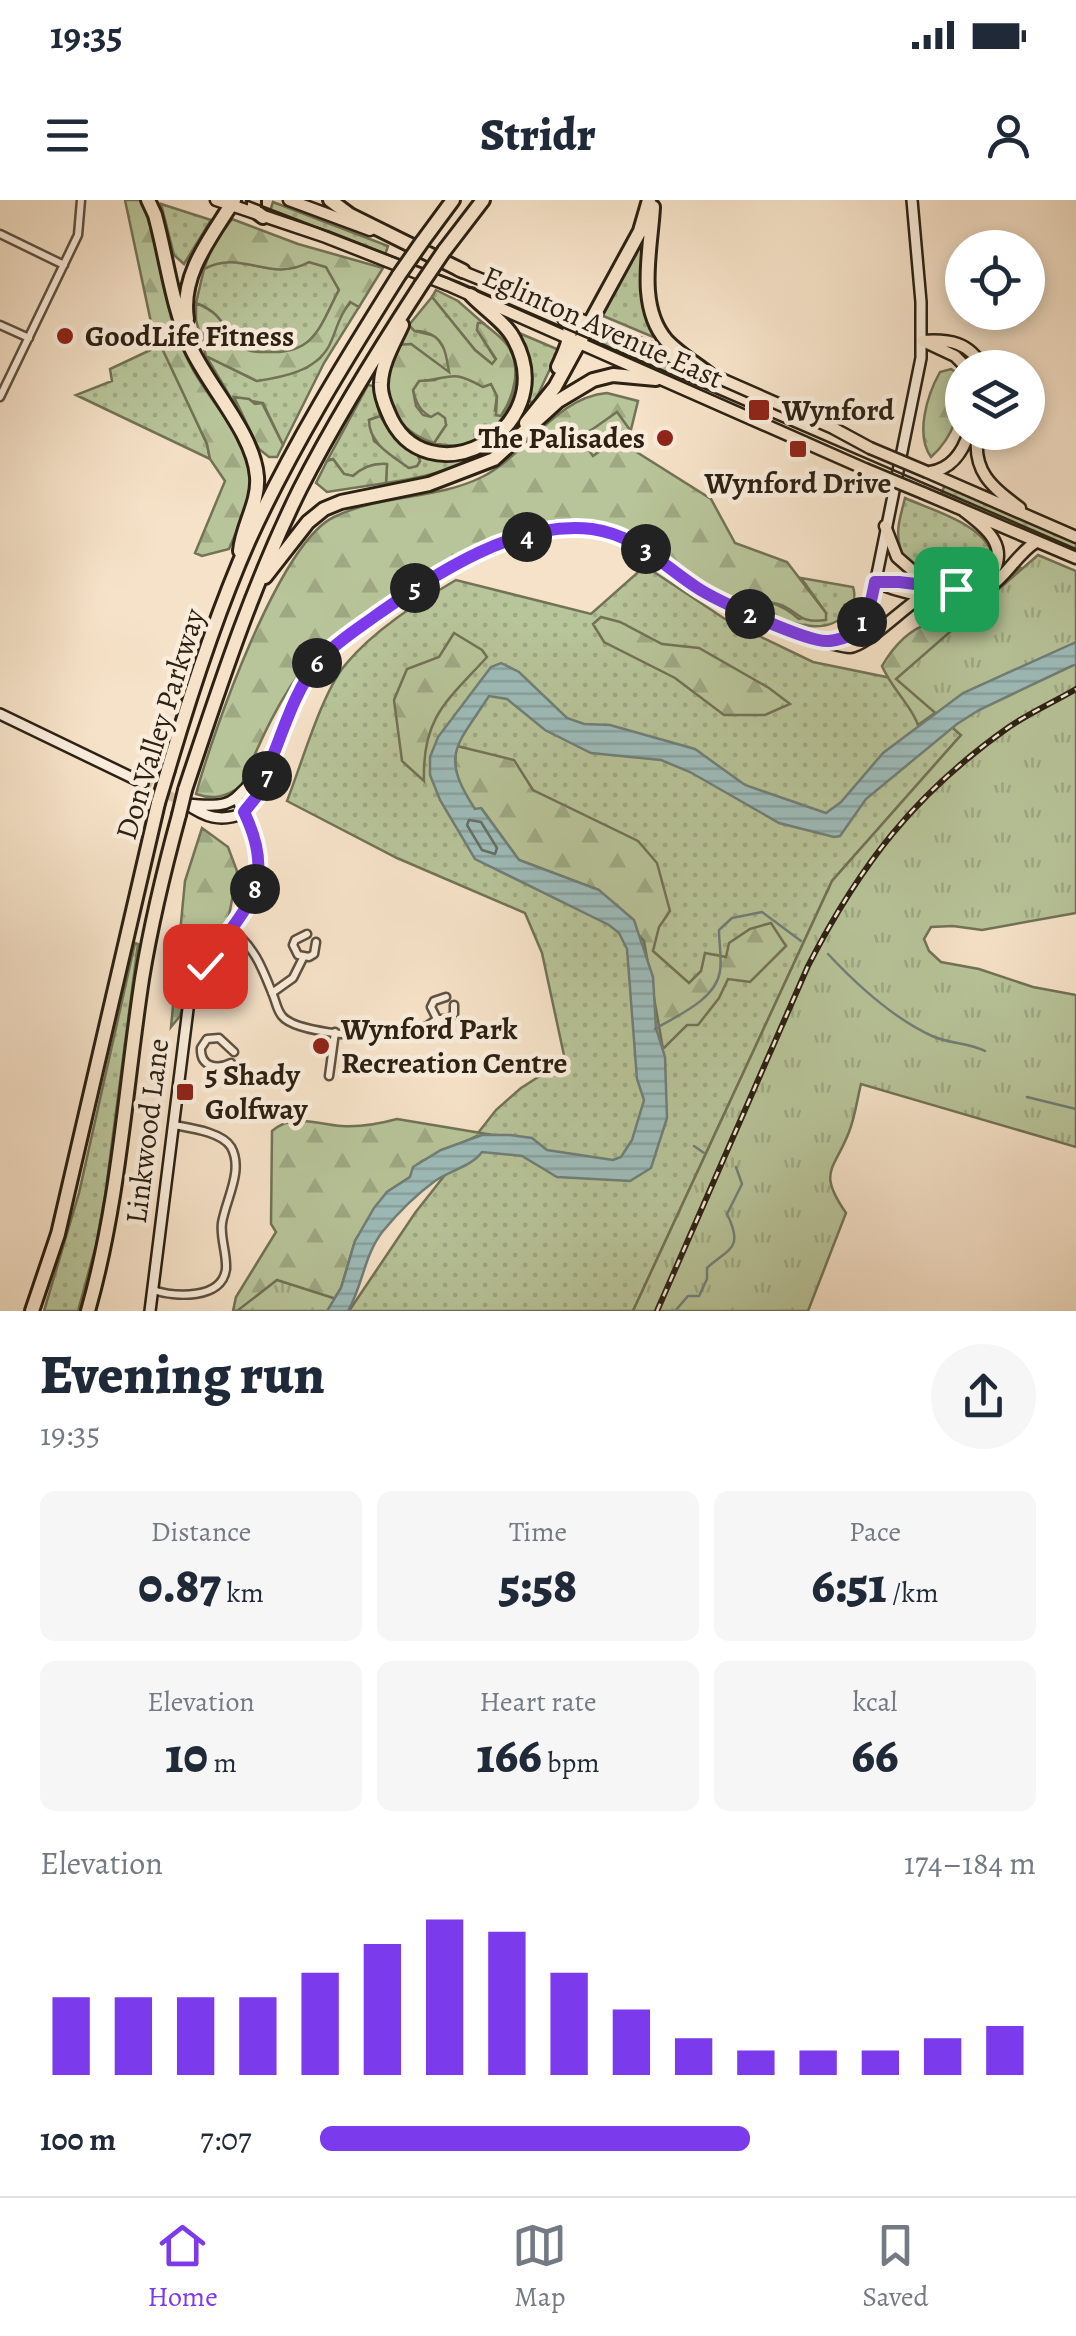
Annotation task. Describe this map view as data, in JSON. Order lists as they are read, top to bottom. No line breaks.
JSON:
{"streets":{"highway":["Don Valley Parkway"],"main road":["Eglinton Avenue East"],"street":["Linkwood Lane"]},"places":{"other":["GoodLife Fitness","The Palisades","Wynford Park Recreation Centre"],"transit":["Wynford","Wynford Drive","5 Shady Golfway"]},"page":{"status":"19:35","header":"Stridr","pins":["4","3","5","2","1","6","7","8"],"heading":["Evening run","19:35"],"stats":[["Distance","0.87 km"],["Time","5:58"],["Pace","6:51 /km"],["Elevation","10 m"],["Heart rate","166 bpm"],["kcal","66"]],"chart":["Elevation","174–184 m"],"list":[{"name":"100 m","note":"7:07"}],"tabs":["Home","Map","Saved"]}}
